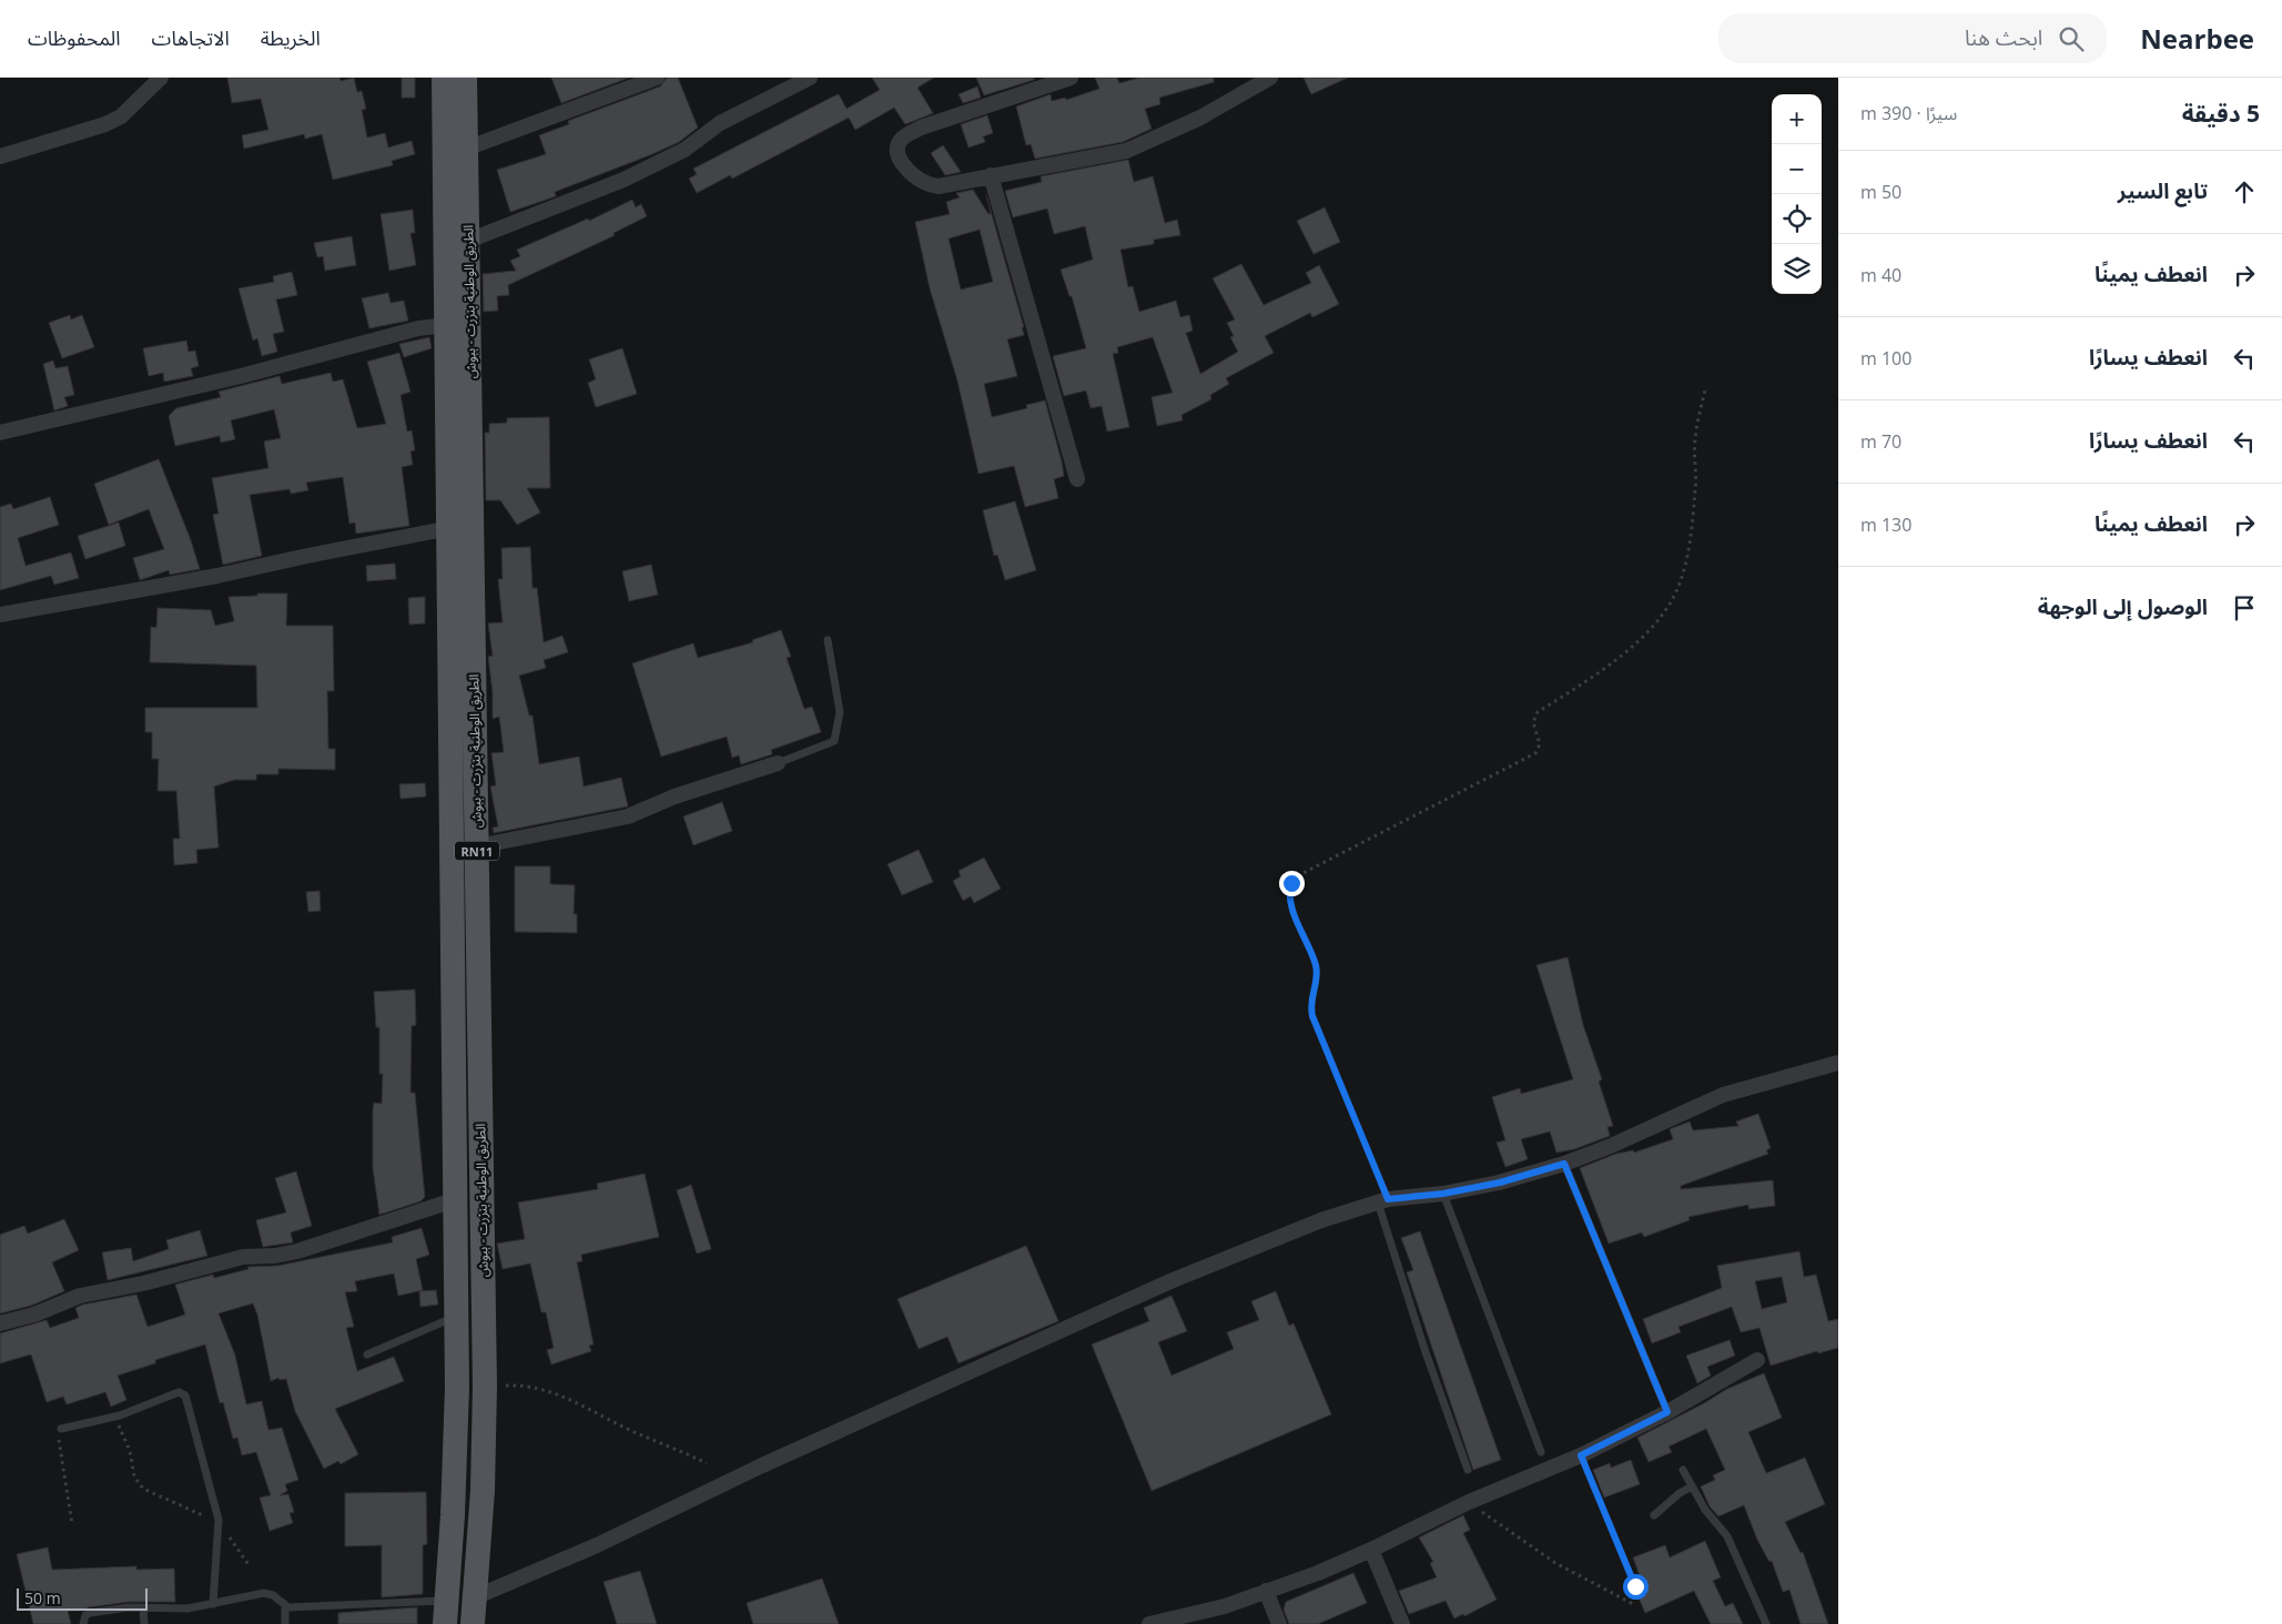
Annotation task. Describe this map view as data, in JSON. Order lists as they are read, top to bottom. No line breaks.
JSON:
{"streets":{"main road":["الطريق الوطنية بنزرت - ببوش","RN11"]},"scale_bar":"50 m","page":{"header":"Nearbee","search":"ابحث هنا","nav":["الخريطة","الاتجاهات","المحفوظات"],"heading":["5 دقيقة","سيرًا · 390 m"],"map_buttons":["+","−"],"list":[["تابع السير","50 m"],["انعطف يمينًا","40 m"],["انعطف يسارًا","100 m"],["انعطف يسارًا","70 m"],["انعطف يمينًا","130 m"],"الوصول إلى الوجهة"],"scale":"50 m"}}
